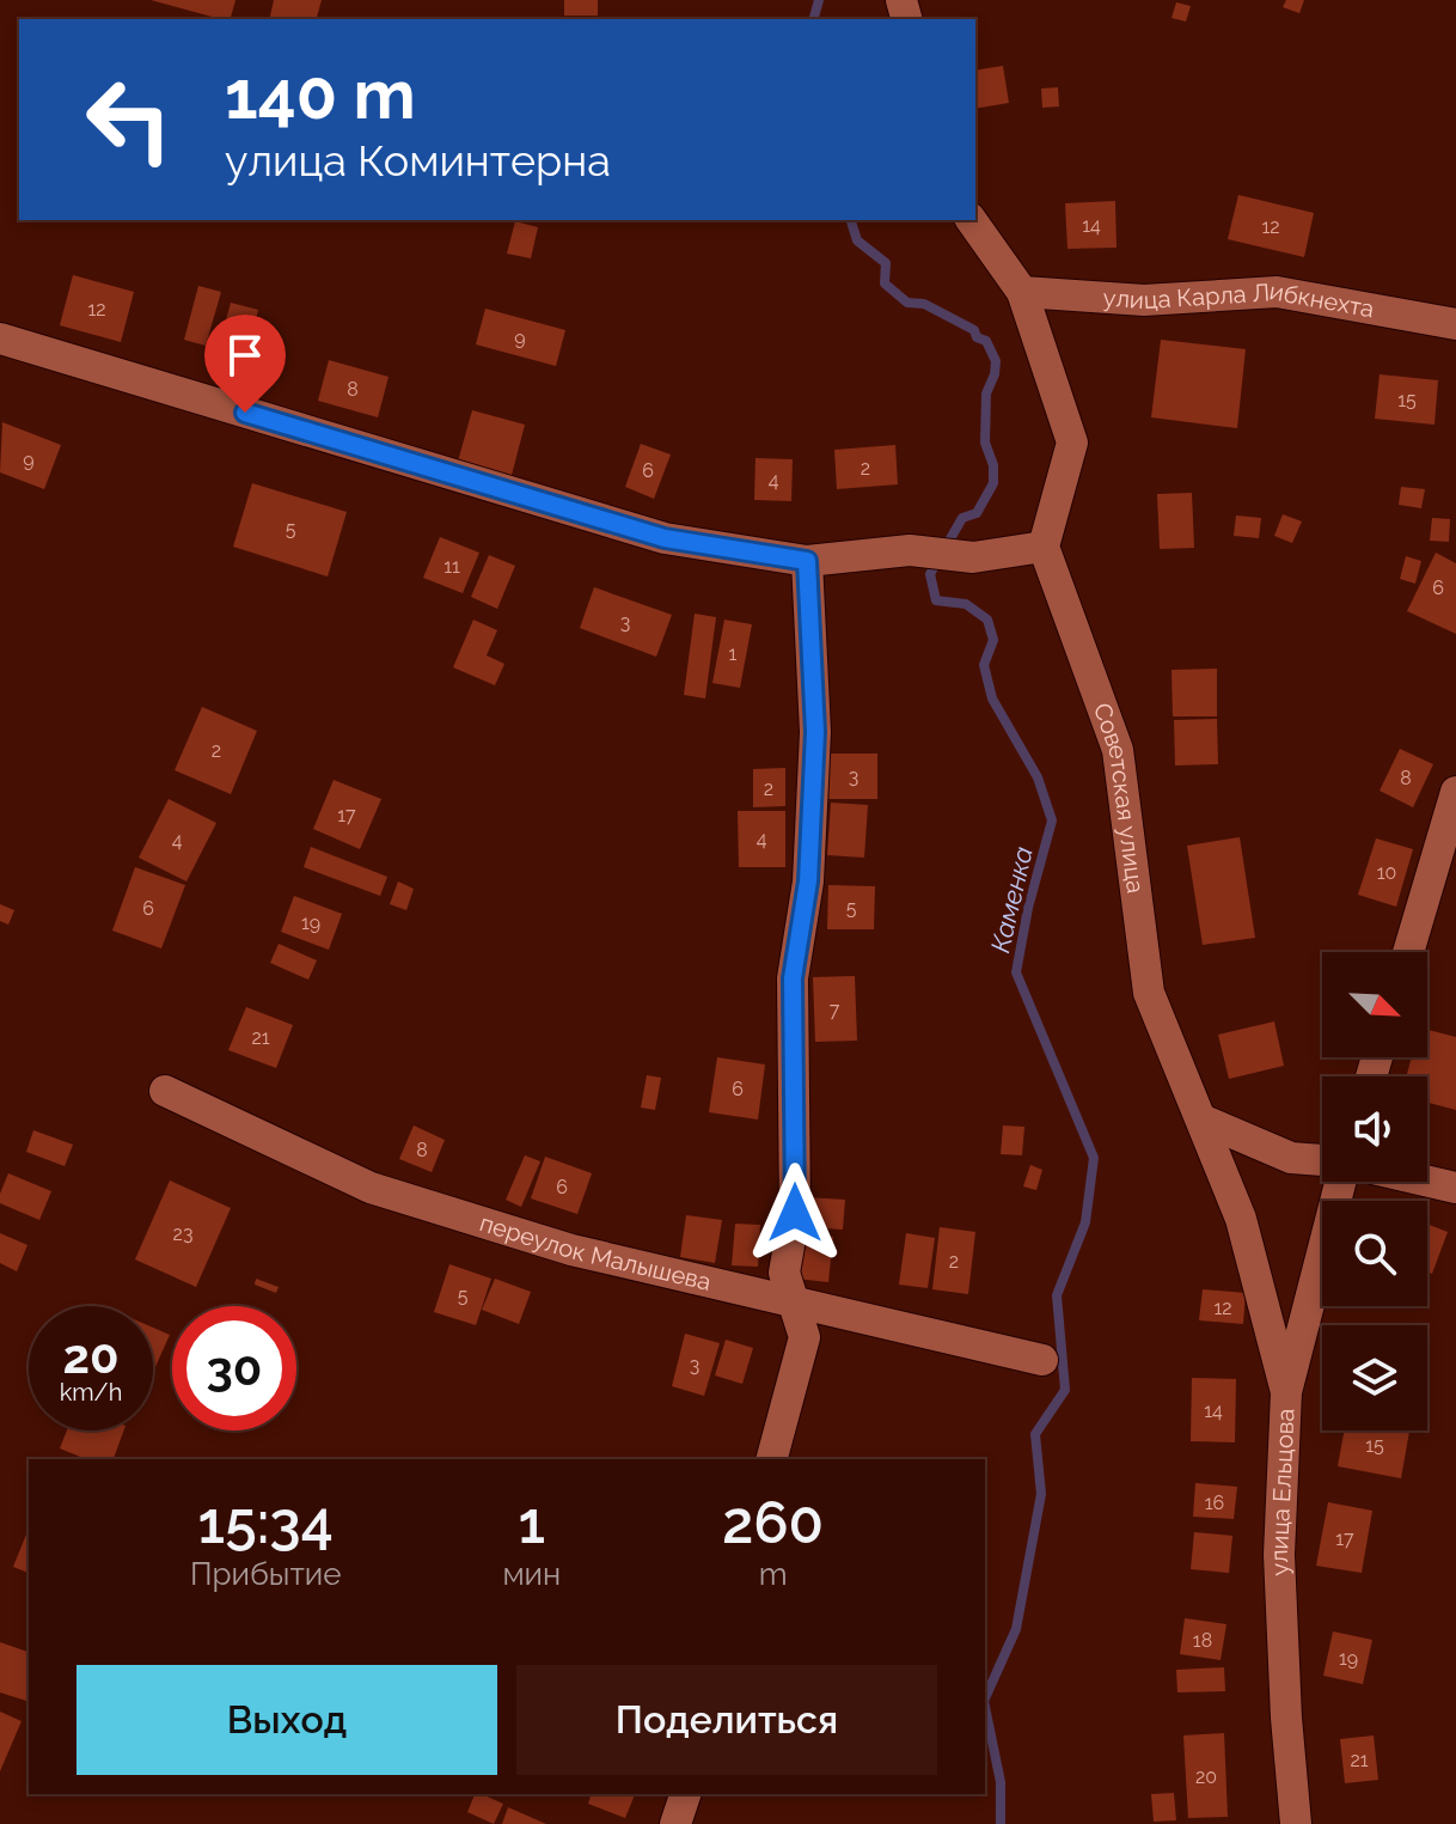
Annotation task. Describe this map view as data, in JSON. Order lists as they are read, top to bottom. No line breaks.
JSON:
{"streets":{"street":["улица Карла Либкнехта","Советская улица","переулок Малышева","улица Ельцова"]},"crossings":[["Советская улица","улица Ельцова"]],"water":["Каменка"],"house_numbers":["14","12","12","9","8","15","9","2","6","4","5","11","6","3","1","2","3","8","2","17","4","4","10","6","5","19","7","21","6","8","6","23","2","5","12","3","14","15","16","17","18","19","21","20"],"north":"bottom right","page":{"turn":["140 m","улица Коминтерна"],"speed":"20 km/h","limit":"30","eta":["15:34","Прибытие","1","мин","260","m"],"buttons":["Выход","Поделиться"]}}
